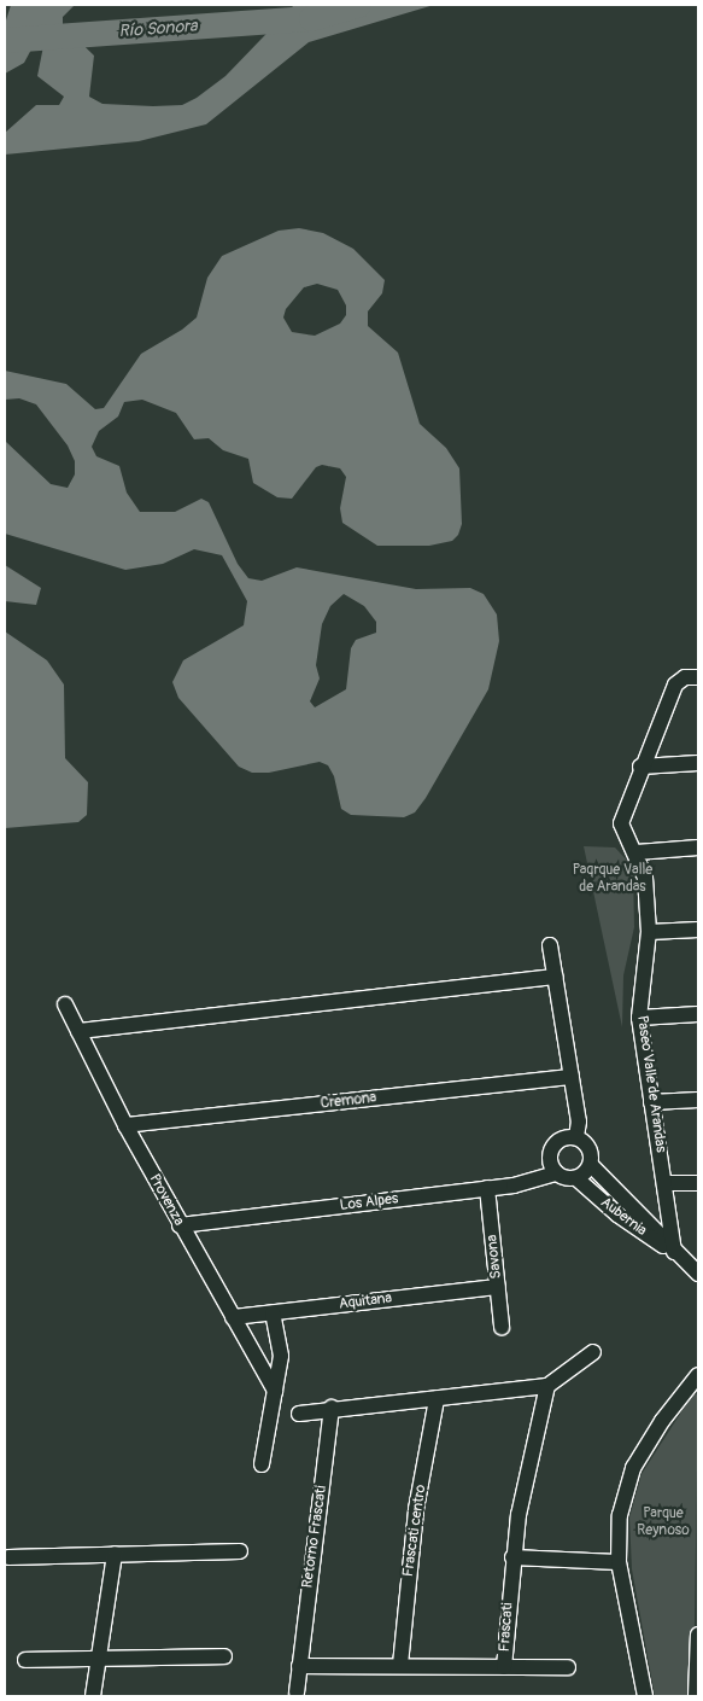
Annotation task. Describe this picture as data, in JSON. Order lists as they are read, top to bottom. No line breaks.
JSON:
{"streets":{"street":["Paseo Valle de Arandas","Cremona","Provenza","Los Alpes","Aubernia","Savona","Aquitana","Frascati centro","Retorno Frascati","Frascati"]},"crossings":[["Paseo Valle de Arandas","Aubernia"],["Cremona","Provenza"],["Provenza","Los Alpes"],["Provenza","Aquitana"],["Los Alpes","Aubernia"],["Los Alpes","Savona"],["Savona","Aquitana"],["Frascati centro","Frascati"],["Retorno Frascati","Frascati"]],"water":["Río Sonora"],"parks":["Paqrque Valle de Arandas","Parque Reynoso"]}
